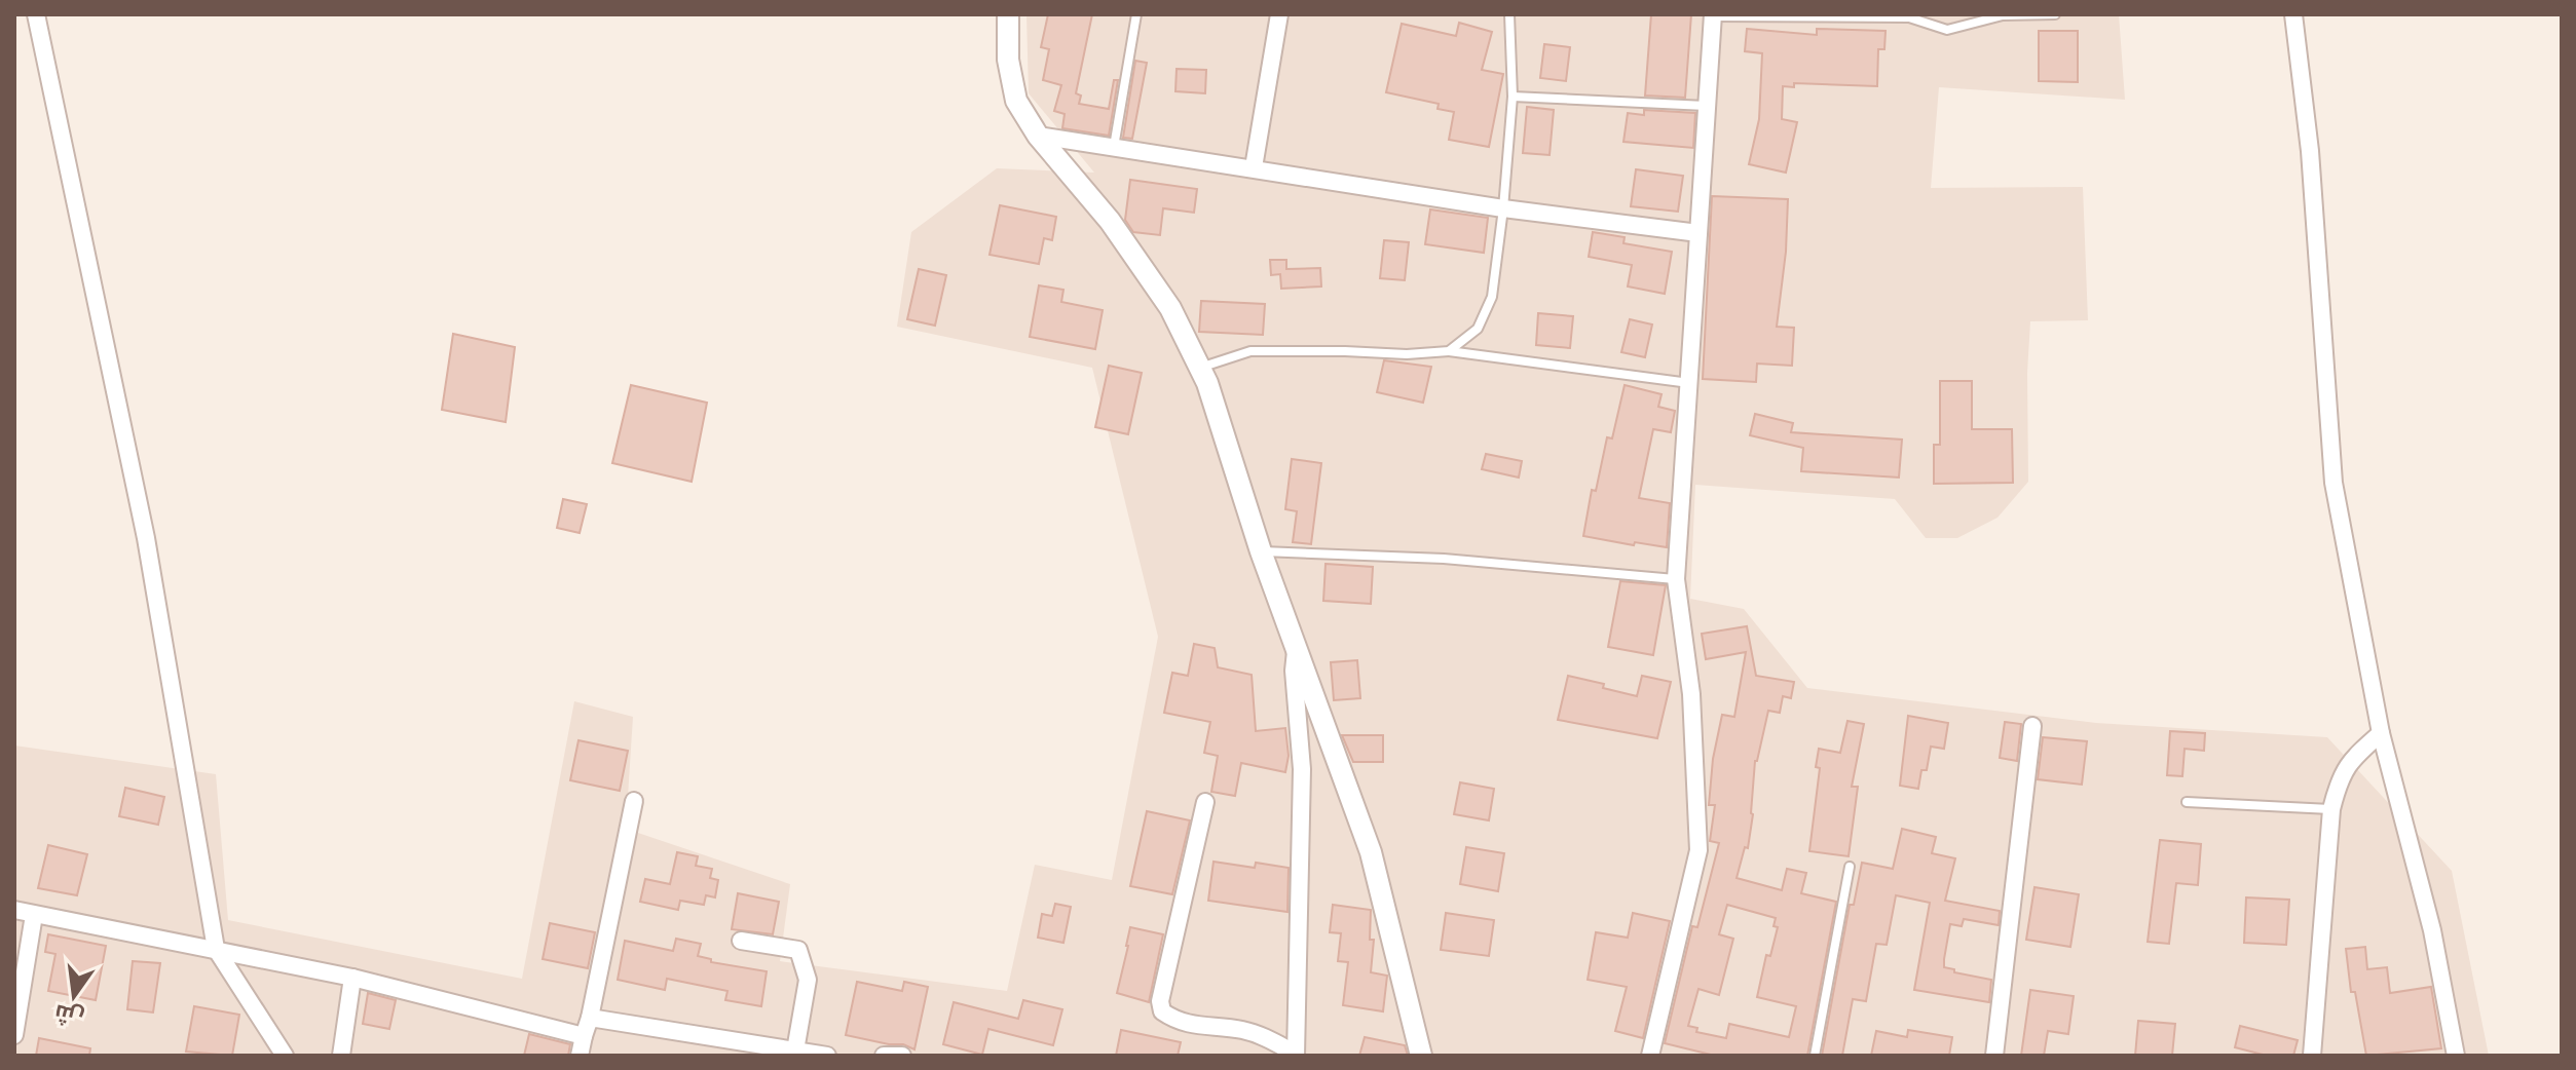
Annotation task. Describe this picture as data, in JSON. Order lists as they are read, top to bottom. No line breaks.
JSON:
{"north":"bottom"}
